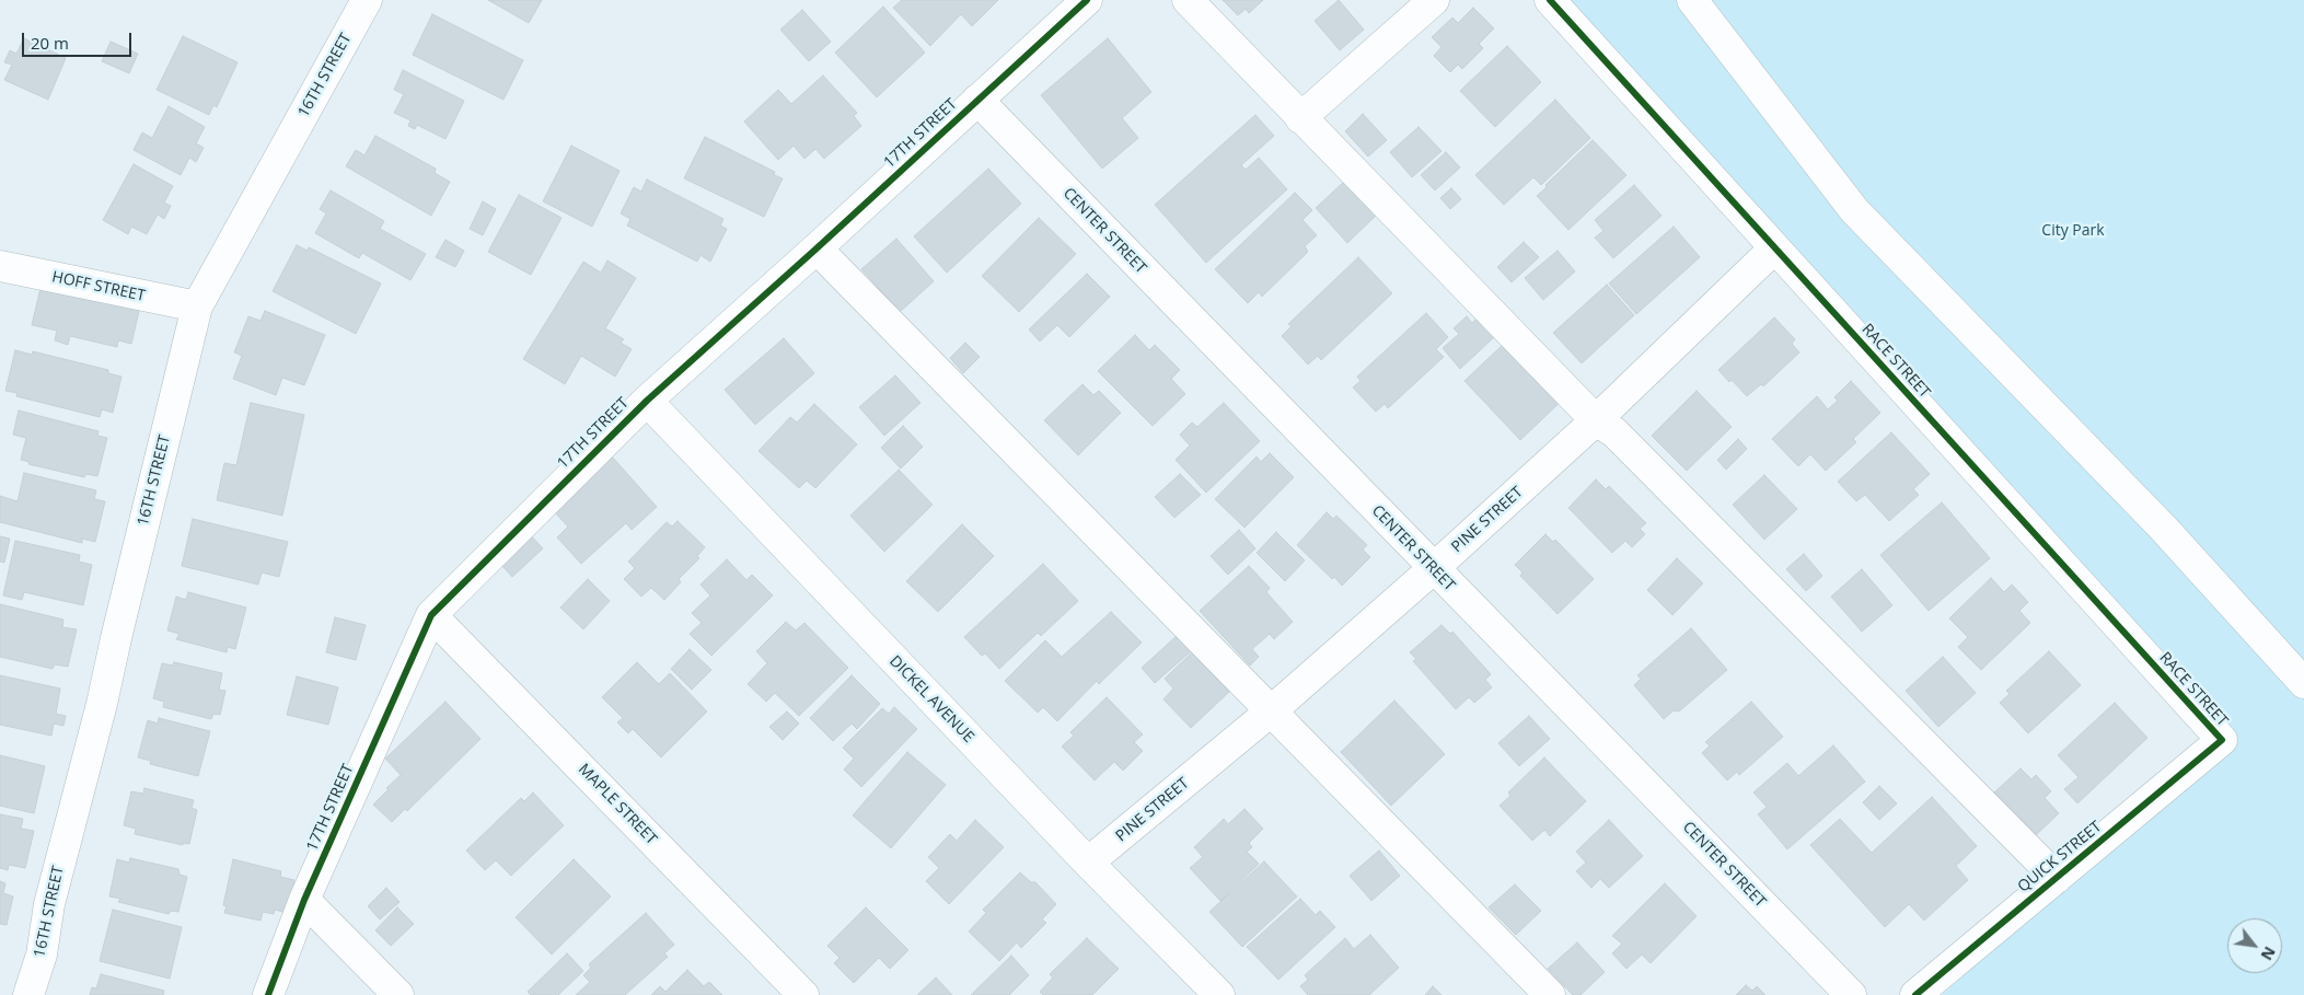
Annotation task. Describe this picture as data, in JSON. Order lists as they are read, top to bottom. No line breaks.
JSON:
{"streets":{"street":["16TH STREET","17TH STREET","CENTER STREET","HOFF STREET","RACE STREET","PINE STREET","DICKEL AVENUE","MAPLE STREET","QUICK STREET"]},"crossings":[["16TH STREET","HOFF STREET"],["17TH STREET","CENTER STREET"],["17TH STREET","DICKEL AVENUE"],["17TH STREET","MAPLE STREET"],["CENTER STREET","PINE STREET"],["RACE STREET","PINE STREET"],["RACE STREET","QUICK STREET"],["PINE STREET","DICKEL AVENUE"]],"parks":["City Park"],"scale_bar":"20 m","north":"bottom right"}
